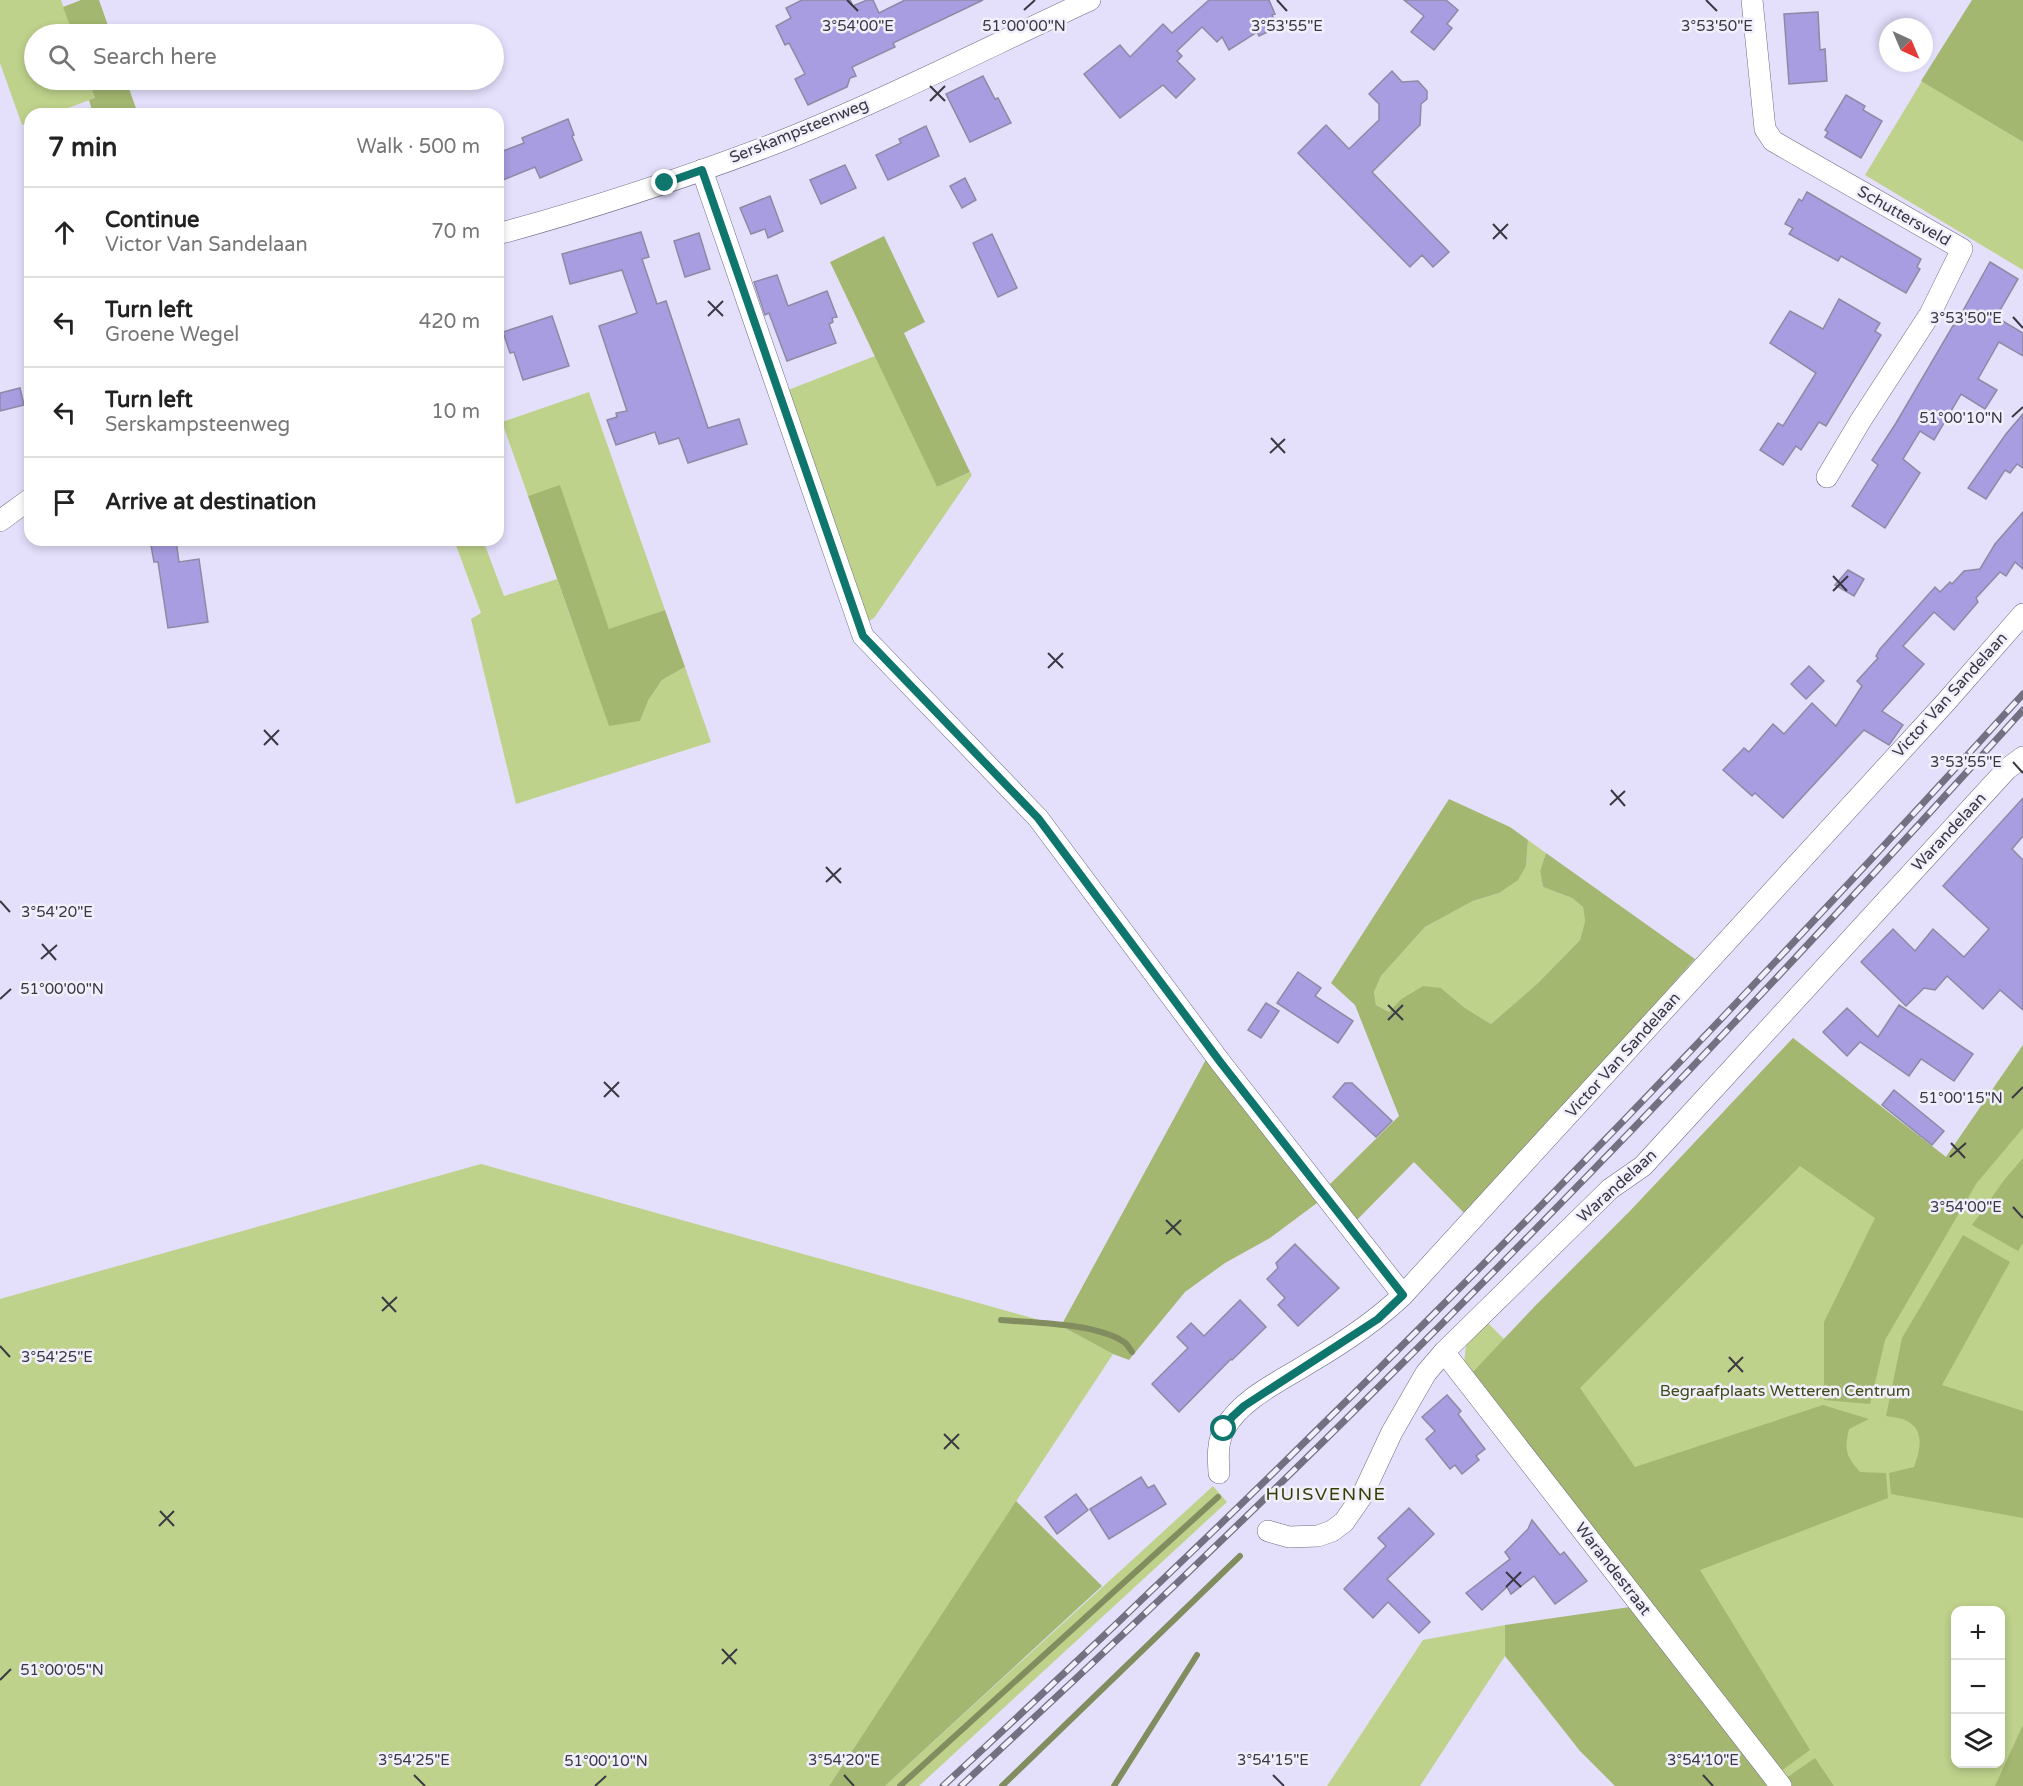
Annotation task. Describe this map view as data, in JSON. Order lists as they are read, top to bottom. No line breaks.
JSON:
{"streets":{"street":["Serskampsteenweg","Schuttersveld","Victor Van Sandelaan","Warandelaan","Warandestraat"]},"crossings":[["Warandelaan","Warandestraat"]],"districts":["HUISVENNE"],"parks":["Begraafplaats Wetteren Centrum"],"north":"bottom right","page":{"search":"Search here","heading":["7 min","Walk · 500 m"],"list":[["Continue","Victor Van Sandelaan","70 m"],["Turn left","Groene Wegel","420 m"],["Turn left","Serskampsteenweg","10 m"],"Arrive at destination"],"map_buttons":["+","−"]},"coordinates":["51°00'00\"N","3°54'00\"E","3°53'55\"E","3°53'50\"E","51°00'10\"N","3°54'20\"E","51°00'15\"N","3°54'25\"E","51°00'05\"N","3°54'15\"E","3°54'10\"E"]}
